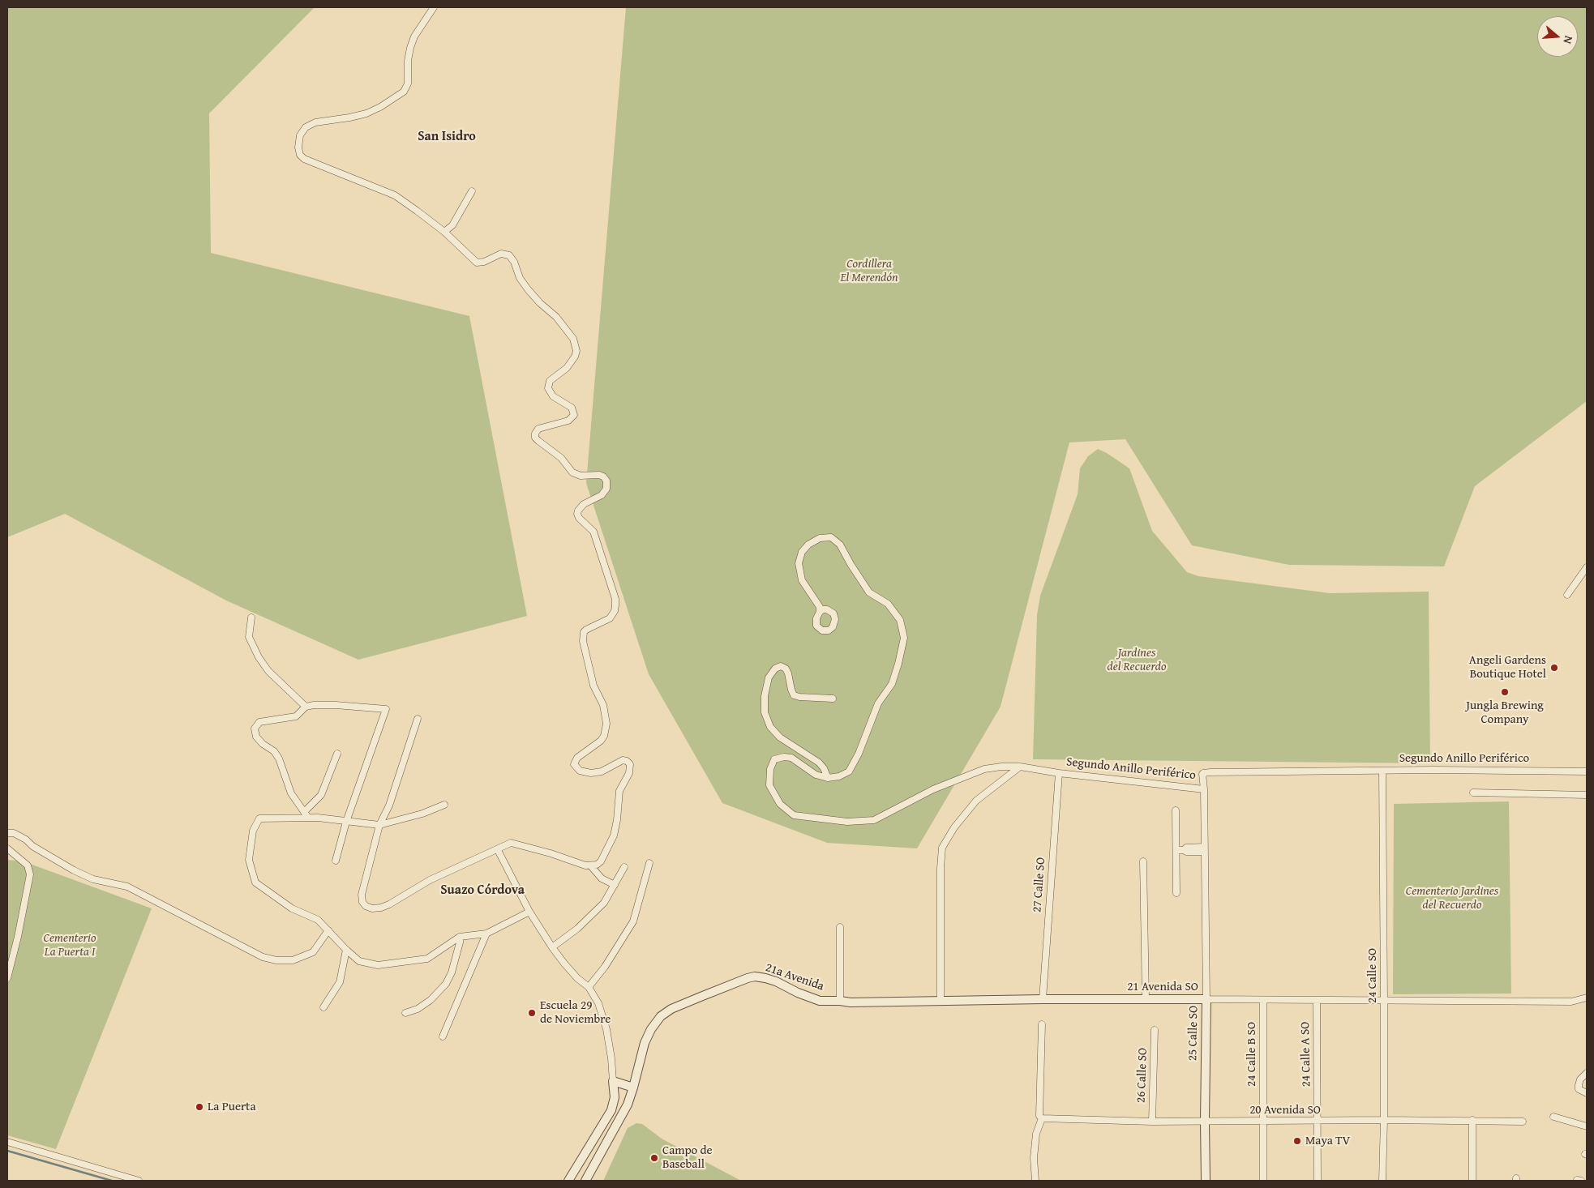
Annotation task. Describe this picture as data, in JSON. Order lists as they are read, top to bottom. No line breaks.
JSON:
{"streets":{"street":["Segundo Anillo Periférico","27 Calle SO","24 Calle SO","21a Avenida","21 Avenida SO","25 Calle SO","24 Calle B SO","24 Calle A SO","26 Calle SO","20 Avenida SO"]},"crossings":[["Segundo Anillo Periférico","27 Calle SO"],["Segundo Anillo Periférico","24 Calle SO"],["Segundo Anillo Periférico","25 Calle SO"],["27 Calle SO","21 Avenida SO"],["24 Calle SO","21 Avenida SO"],["24 Calle SO","20 Avenida SO"],["21a Avenida","21 Avenida SO"],["21 Avenida SO","25 Calle SO"],["21 Avenida SO","24 Calle B SO"],["21 Avenida SO","24 Calle A SO"],["25 Calle SO","20 Avenida SO"],["24 Calle B SO","20 Avenida SO"],["24 Calle A SO","20 Avenida SO"],["26 Calle SO","20 Avenida SO"]],"districts":["San Isidro","Suazo Córdova"],"parks":["Cordillera El Merendón","Jardines del Recuerdo","Cementerio Jardines del Recuerdo","Cementerio La Puerta I"],"places":["Angeli Gardens Boutique Hotel","Jungla Brewing Company","Escuela 29 de Noviembre","La Puerta","Maya TV","Campo de Baseball"],"north":"right"}
